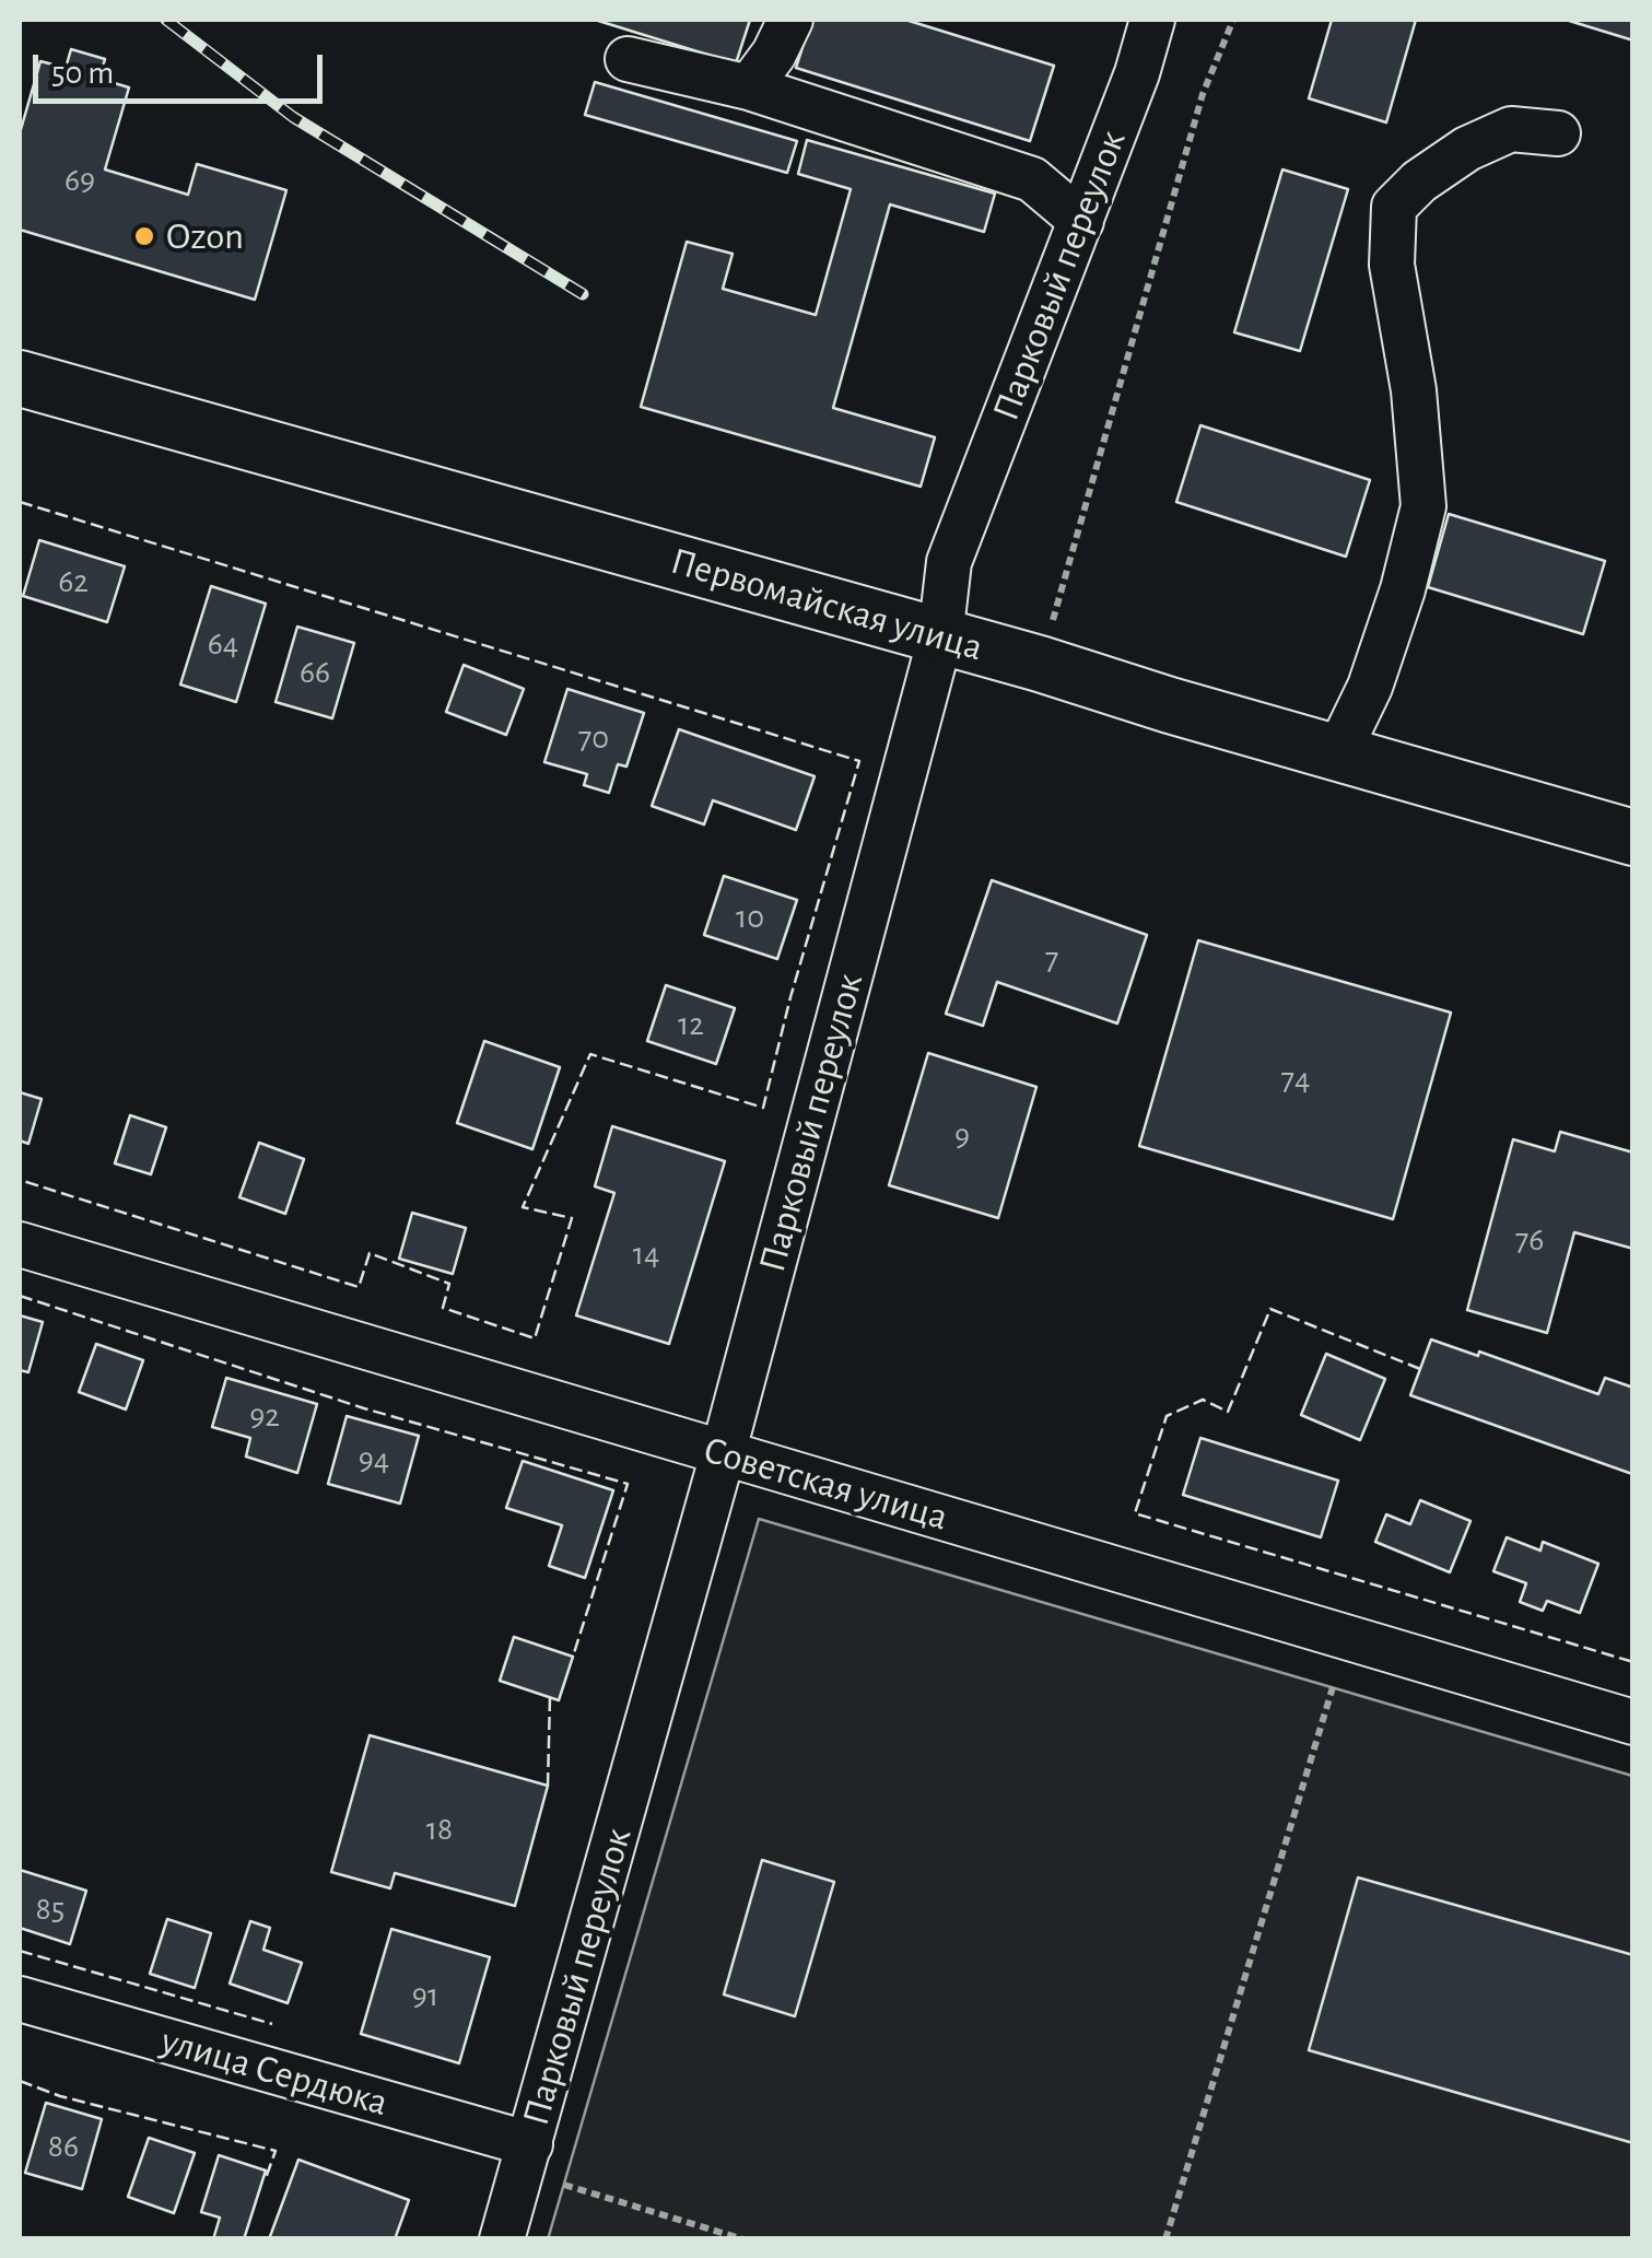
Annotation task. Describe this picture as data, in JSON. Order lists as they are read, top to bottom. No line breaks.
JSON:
{"streets":{"main road":["Первомайская улица"],"street":["Парковый переулок","Советская улица","улица Сердюка"]},"crossings":[["Парковый переулок","Первомайская улица"],["Парковый переулок","Советская улица"],["Парковый переулок","улица Сердюка"]],"places":["Ozon"],"house_numbers":["69","62","64","66","70","10","7","12","74","9","76","14","92","94","18","85","91","86"],"scale_bar":"50 m"}
